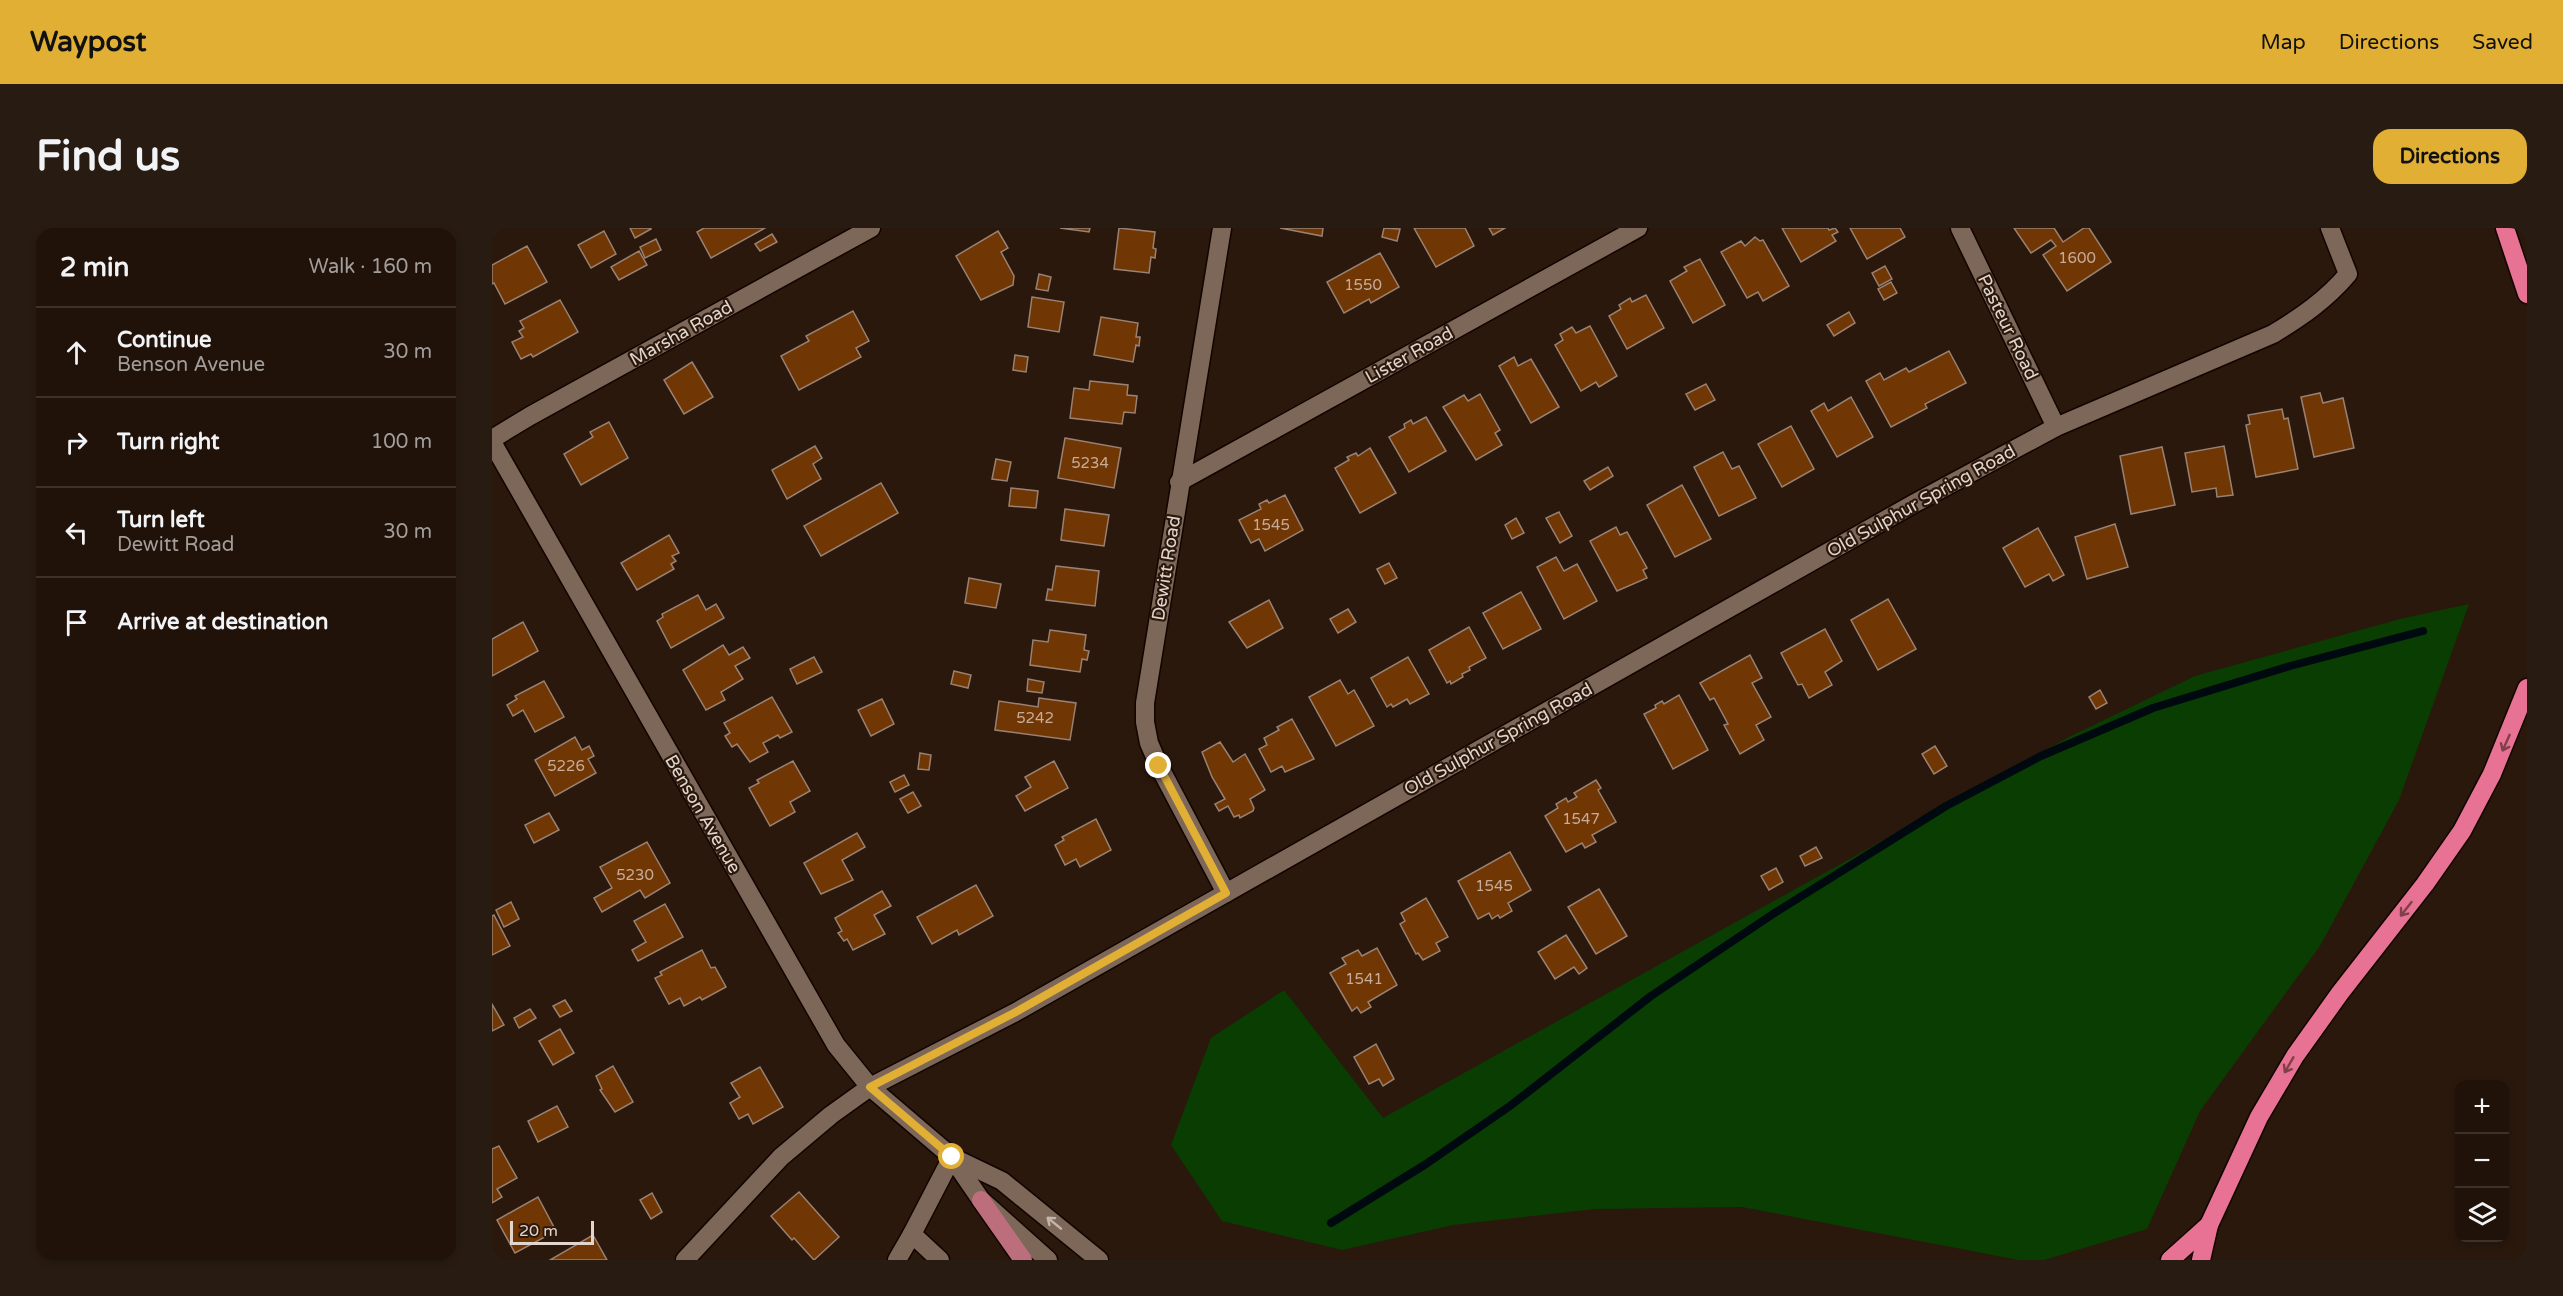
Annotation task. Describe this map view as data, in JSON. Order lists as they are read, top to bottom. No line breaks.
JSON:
{"streets":{"street":["Pasteur Road","Marsha Road","Lister Road","Old Sulphur Spring Road","Dewitt Road","Benson Avenue"]},"crossings":[["Pasteur Road","Old Sulphur Spring Road"],["Marsha Road","Benson Avenue"],["Lister Road","Dewitt Road"],["Old Sulphur Spring Road","Dewitt Road"],["Old Sulphur Spring Road","Benson Avenue"]],"house_numbers":["1600","1550","5234","1545","5242","5226","1547","5230","1545","1541"],"scale_bar":"20 m","page":{"header":"Waypost","nav":["Map","Directions","Saved"],"buttons":"Directions","title":"Find us","heading":["2 min","Walk · 160 m"],"list":[["Continue","Benson Avenue","30 m"],["Turn right","100 m"],["Turn left","Dewitt Road","30 m"],"Arrive at destination"],"map_buttons":["+","−"],"scale":"20 m"}}
